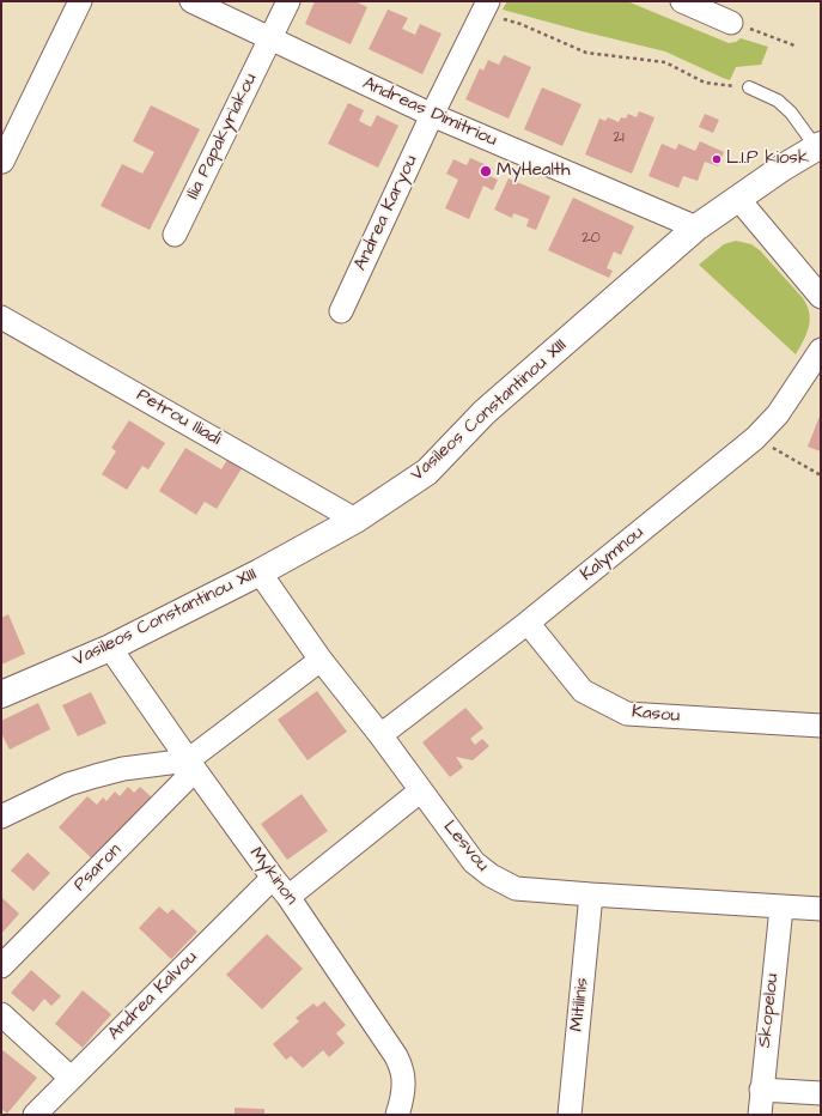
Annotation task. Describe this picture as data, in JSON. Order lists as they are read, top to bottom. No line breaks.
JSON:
{"streets":{"street":["Andreas Dimitriou","Ilia Papakyriakou","Andrea Karyou","Vasileos Constantinou XIII","Petrou Iliadi","Kalymnou","Kasou","Lesvou","Psaron","Mykinon","Andrea Kalvou","Mitilinis","Skopelou"]},"crossings":[["Andreas Dimitriou","Ilia Papakyriakou"],["Andreas Dimitriou","Andrea Karyou"],["Andreas Dimitriou","Vasileos Constantinou XIII"],["Vasileos Constantinou XIII","Petrou Iliadi"],["Vasileos Constantinou XIII","Lesvou"],["Vasileos Constantinou XIII","Mykinon"],["Kalymnou","Kasou"],["Kalymnou","Lesvou"],["Lesvou","Psaron"],["Lesvou","Mitilinis"],["Lesvou","Skopelou"],["Psaron","Mykinon"],["Mykinon","Andrea Kalvou"]],"places":["L.I.P kiosk","MyHealth"],"house_numbers":["21","20"]}
